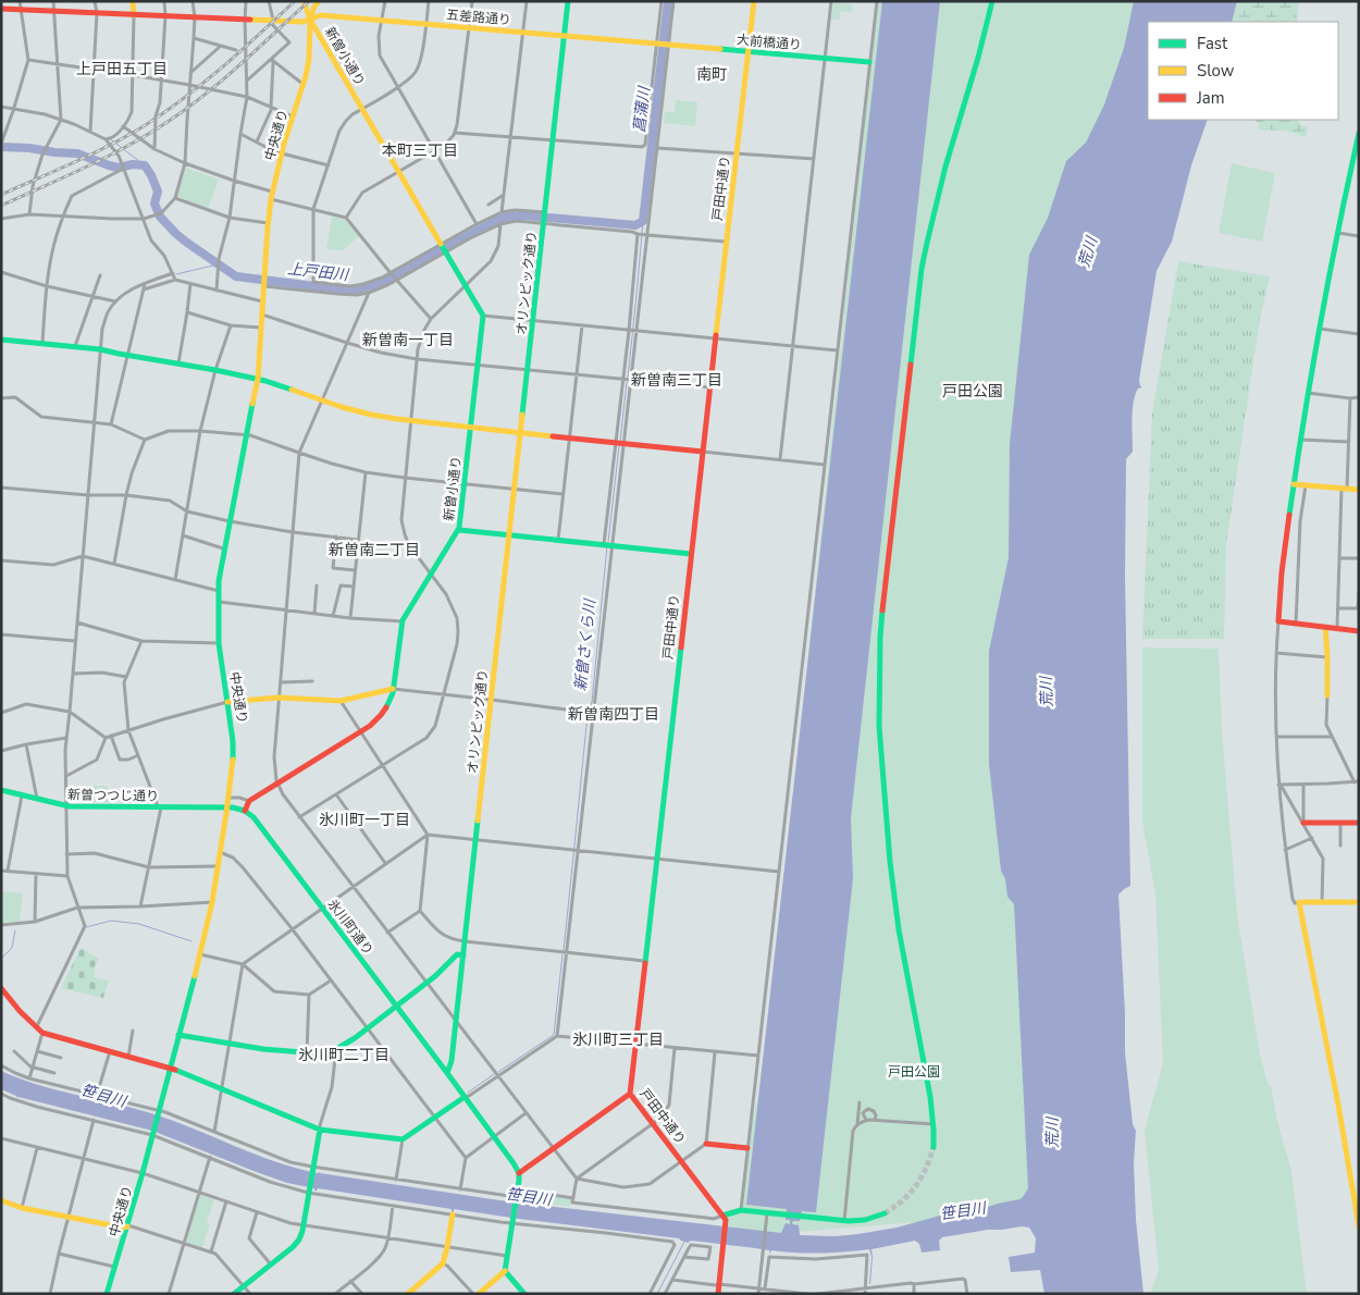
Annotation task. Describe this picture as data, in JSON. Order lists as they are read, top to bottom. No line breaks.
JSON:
{"streets":{"street":["五差路通り","大前橋通り","新曽小通り","中央通り","戸田中通り","オリンピック通り","新曽つつじ通り","氷川町通り"]},"crossings":[["五差路通り","新曽小通り"],["五差路通り","中央通り"],["五差路通り","オリンピック通り"],["大前橋通り","戸田中通り"],["新曽小通り","中央通り"],["中央通り","新曽つつじ通り"],["オリンピック通り","氷川町通り"]],"districts":["上戸田五丁目","南町","本町三丁目","新曽南一丁目","新曽南三丁目","戸田公園","新曽南二丁目","新曽南四丁目","氷川町一丁目","氷川町三丁目","氷川町二丁目"],"water":["菖蒲川","荒川","上戸田川","新曽さくら川","笹目川"],"parks":["戸田公園"],"legend":["Fast","Slow","Jam"]}
